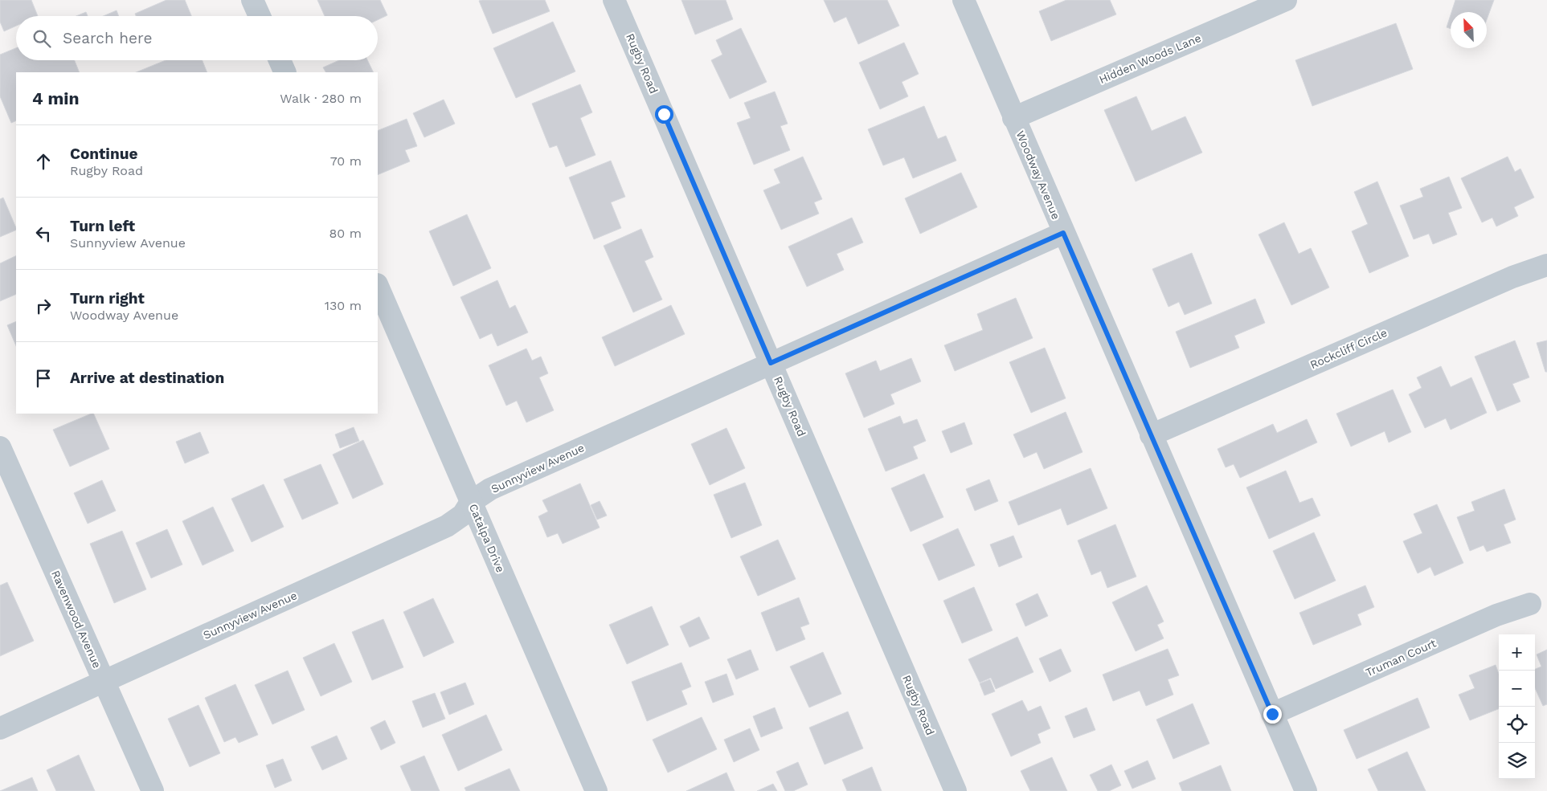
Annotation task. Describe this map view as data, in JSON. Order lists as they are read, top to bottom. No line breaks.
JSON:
{"streets":{"street":["Hidden Woods Lane","Rugby Road","Woodway Avenue","Rockcliff Circle","Sunnyview Avenue","Catalpa Drive","Ravenwood Avenue","Truman Court"]},"crossings":[["Hidden Woods Lane","Woodway Avenue"],["Rugby Road","Sunnyview Avenue"],["Woodway Avenue","Rockcliff Circle"],["Woodway Avenue","Sunnyview Avenue"],["Woodway Avenue","Truman Court"],["Sunnyview Avenue","Catalpa Drive"],["Sunnyview Avenue","Ravenwood Avenue"]],"north":"top left","page":{"search":"Search here","heading":["4 min","Walk · 280 m"],"list":[["Continue","Rugby Road","70 m"],["Turn left","Sunnyview Avenue","80 m"],["Turn right","Woodway Avenue","130 m"],"Arrive at destination"],"map_buttons":["+","−"]}}
